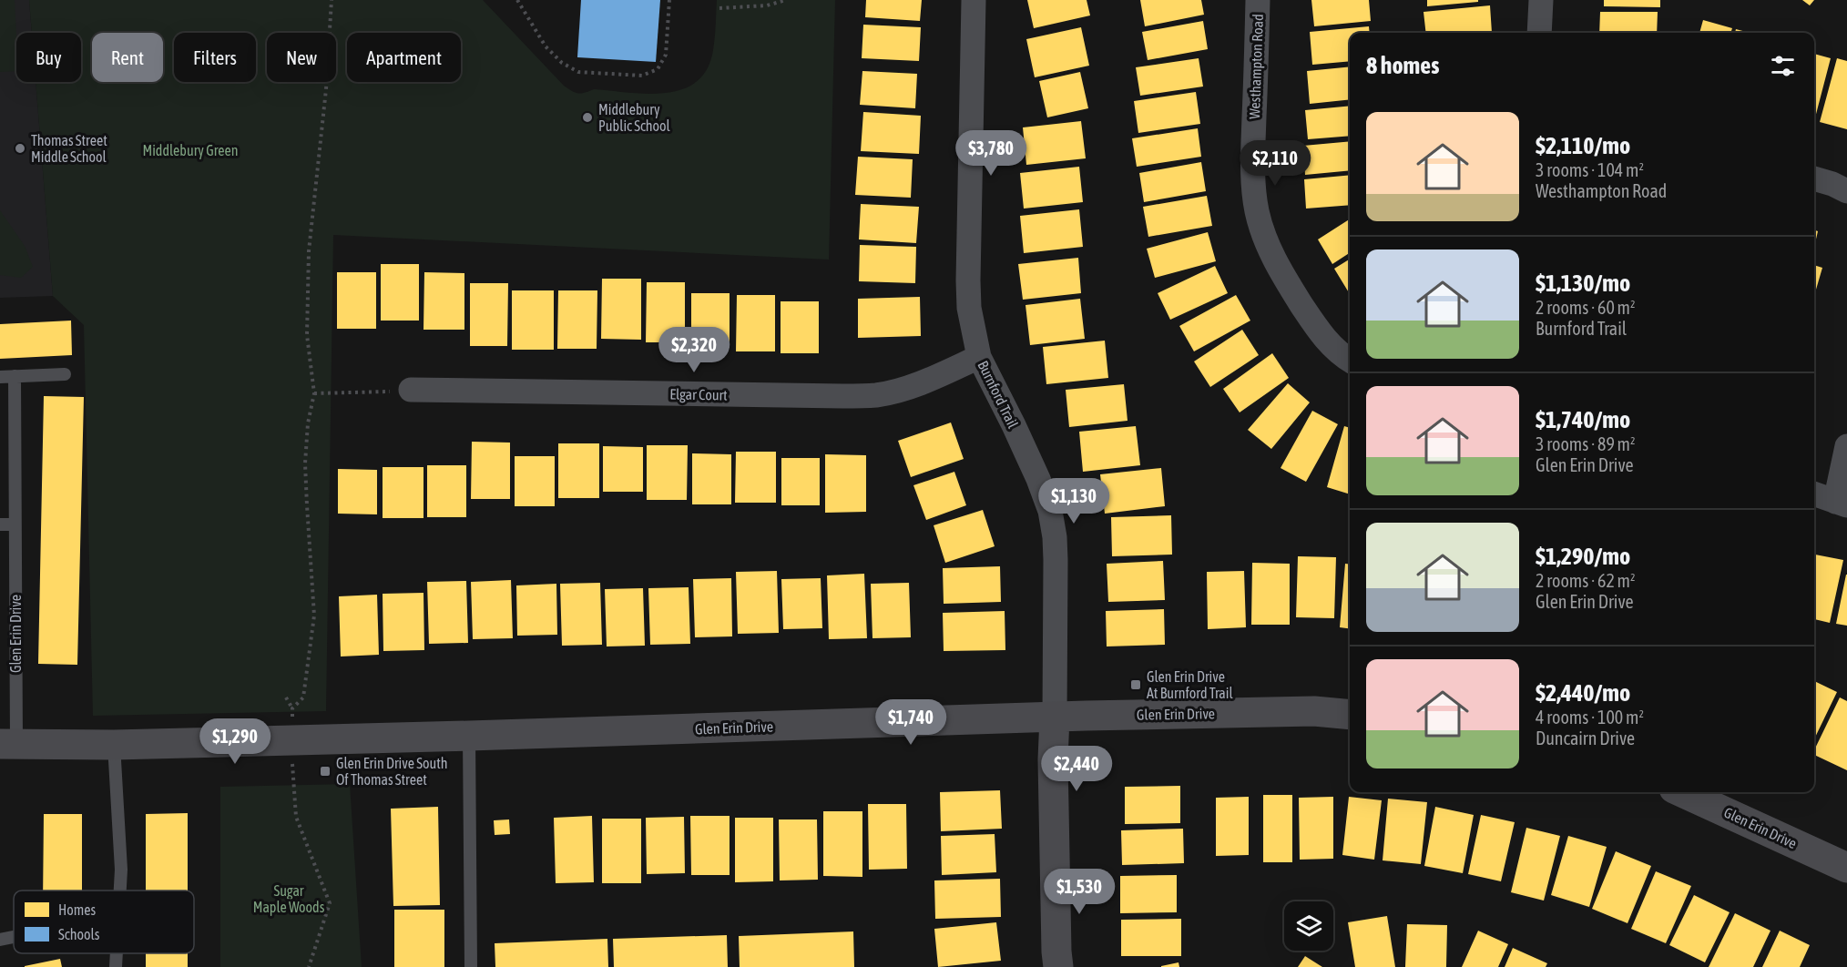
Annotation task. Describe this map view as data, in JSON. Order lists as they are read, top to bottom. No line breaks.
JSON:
{"streets":{"street":["Westhampton Road","Elgar Court","Burnford Trail","Glen Erin Drive"]},"crossings":[["Elgar Court","Burnford Trail"],["Burnford Trail","Glen Erin Drive"]],"parks":["Middlebury Green","Sugar Maple Woods"],"places":{"other":["Middlebury Public School","Thomas Street Middle School"],"transit":["Glen Erin Drive At Burnford Trail","Glen Erin Drive South Of Thomas Street"]},"legend":["Homes","Schools"],"page":{"chip":["Buy","Rent","Filters","New","Apartment"],"heading":"8 homes","list":[{"name":"$2,110/mo","note":"3 rooms · 104 m² · Westhampton Road"},{"name":"$1,130/mo","note":"2 rooms · 60 m² · Burnford Trail"},{"name":"$1,740/mo","note":"3 rooms · 89 m² · Glen Erin Drive"},{"name":"$1,290/mo","note":"2 rooms · 62 m² · Glen Erin Drive"},{"name":"$2,440/mo","note":"4 rooms · 100 m² · Duncairn Drive"}],"price":["$3,780","$2,110","$2,320","$1,130","$1,740","$1,290","$2,440","$1,530"]}}
